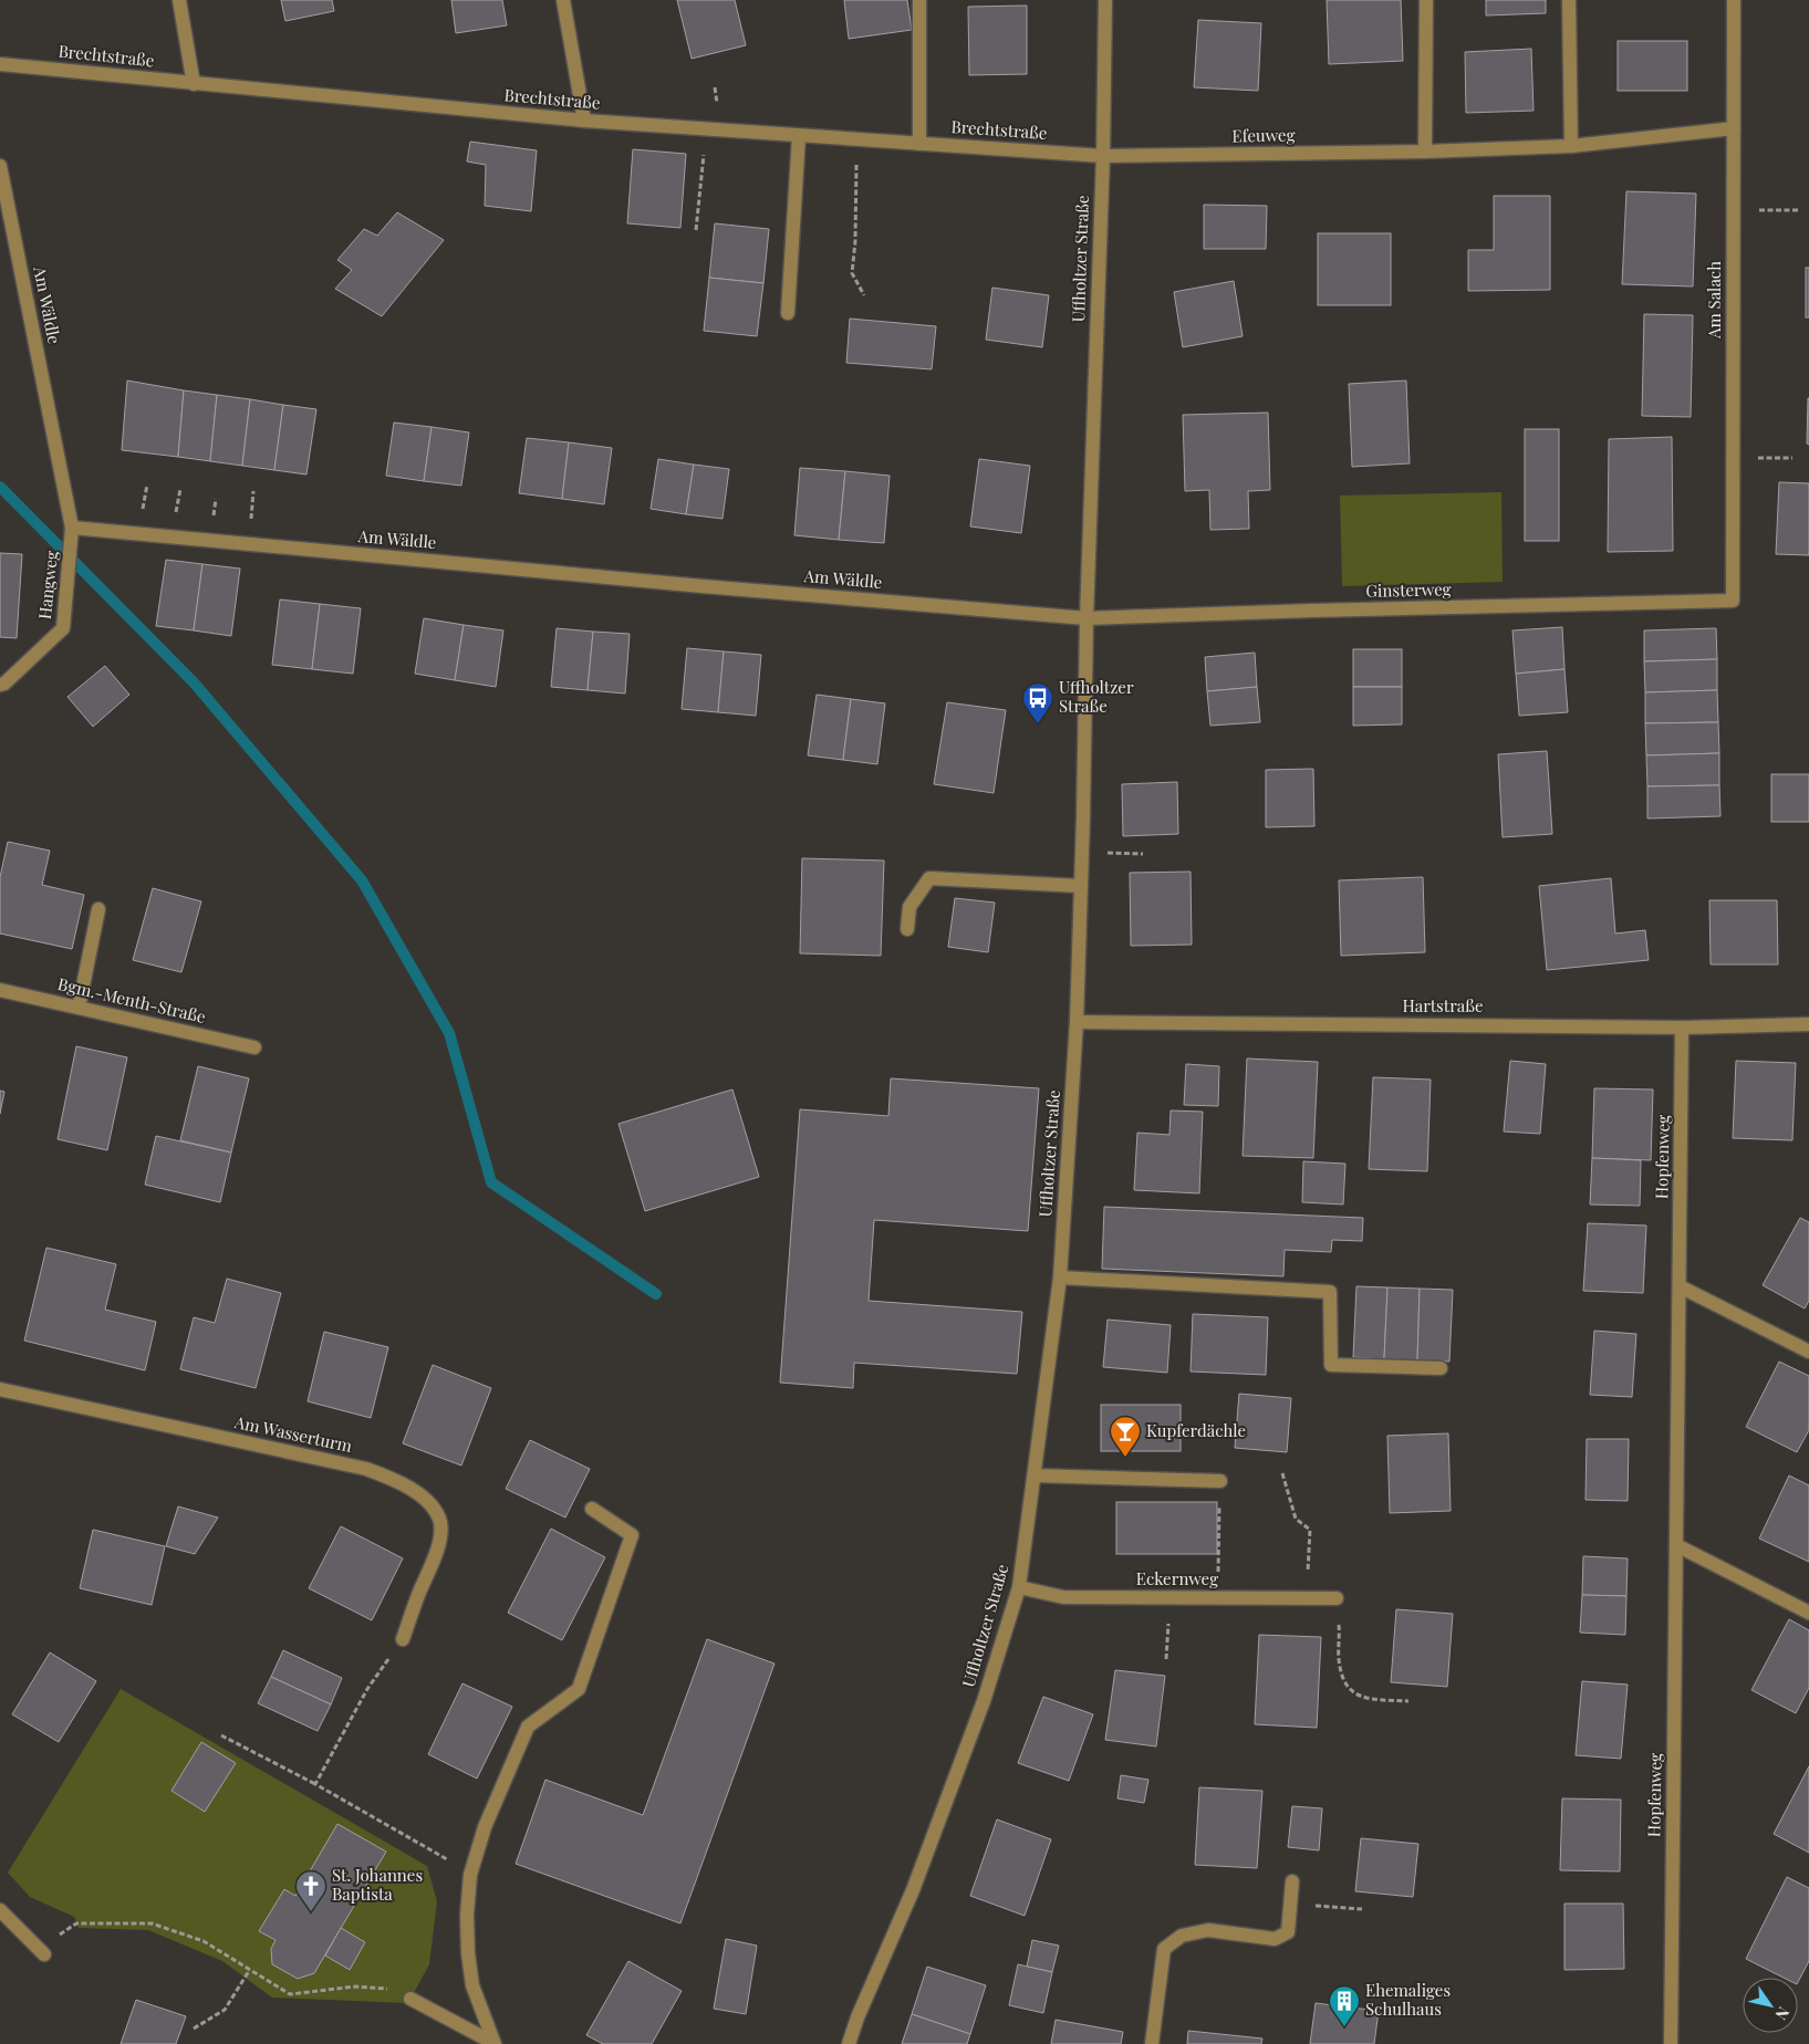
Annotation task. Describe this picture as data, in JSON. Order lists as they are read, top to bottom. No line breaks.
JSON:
{"streets":{"street":["Brechtstraße","Efeuweg","Uffholtzer Straße","Am Salach","Am Wäldle","Hangweg","Ginsterweg","Bgm.-Menth-Straße","Hartstraße","Hopfenweg","Am Wasserturm","Eckernweg"]},"crossings":[["Brechtstraße","Efeuweg"],["Brechtstraße","Uffholtzer Straße"],["Efeuweg","Uffholtzer Straße"],["Efeuweg","Am Salach"],["Uffholtzer Straße","Am Wäldle"],["Uffholtzer Straße","Ginsterweg"],["Uffholtzer Straße","Hartstraße"],["Uffholtzer Straße","Eckernweg"],["Am Salach","Ginsterweg"],["Am Wäldle","Hangweg"],["Am Wäldle","Ginsterweg"],["Hartstraße","Hopfenweg"]],"places":{"bus stop":["Uffholtzer Straße"],"bar":["Kupferdächle"],"church":["St. Johannes Baptista"],"building":["Ehemaliges Schulhaus"]},"north":"bottom right"}
